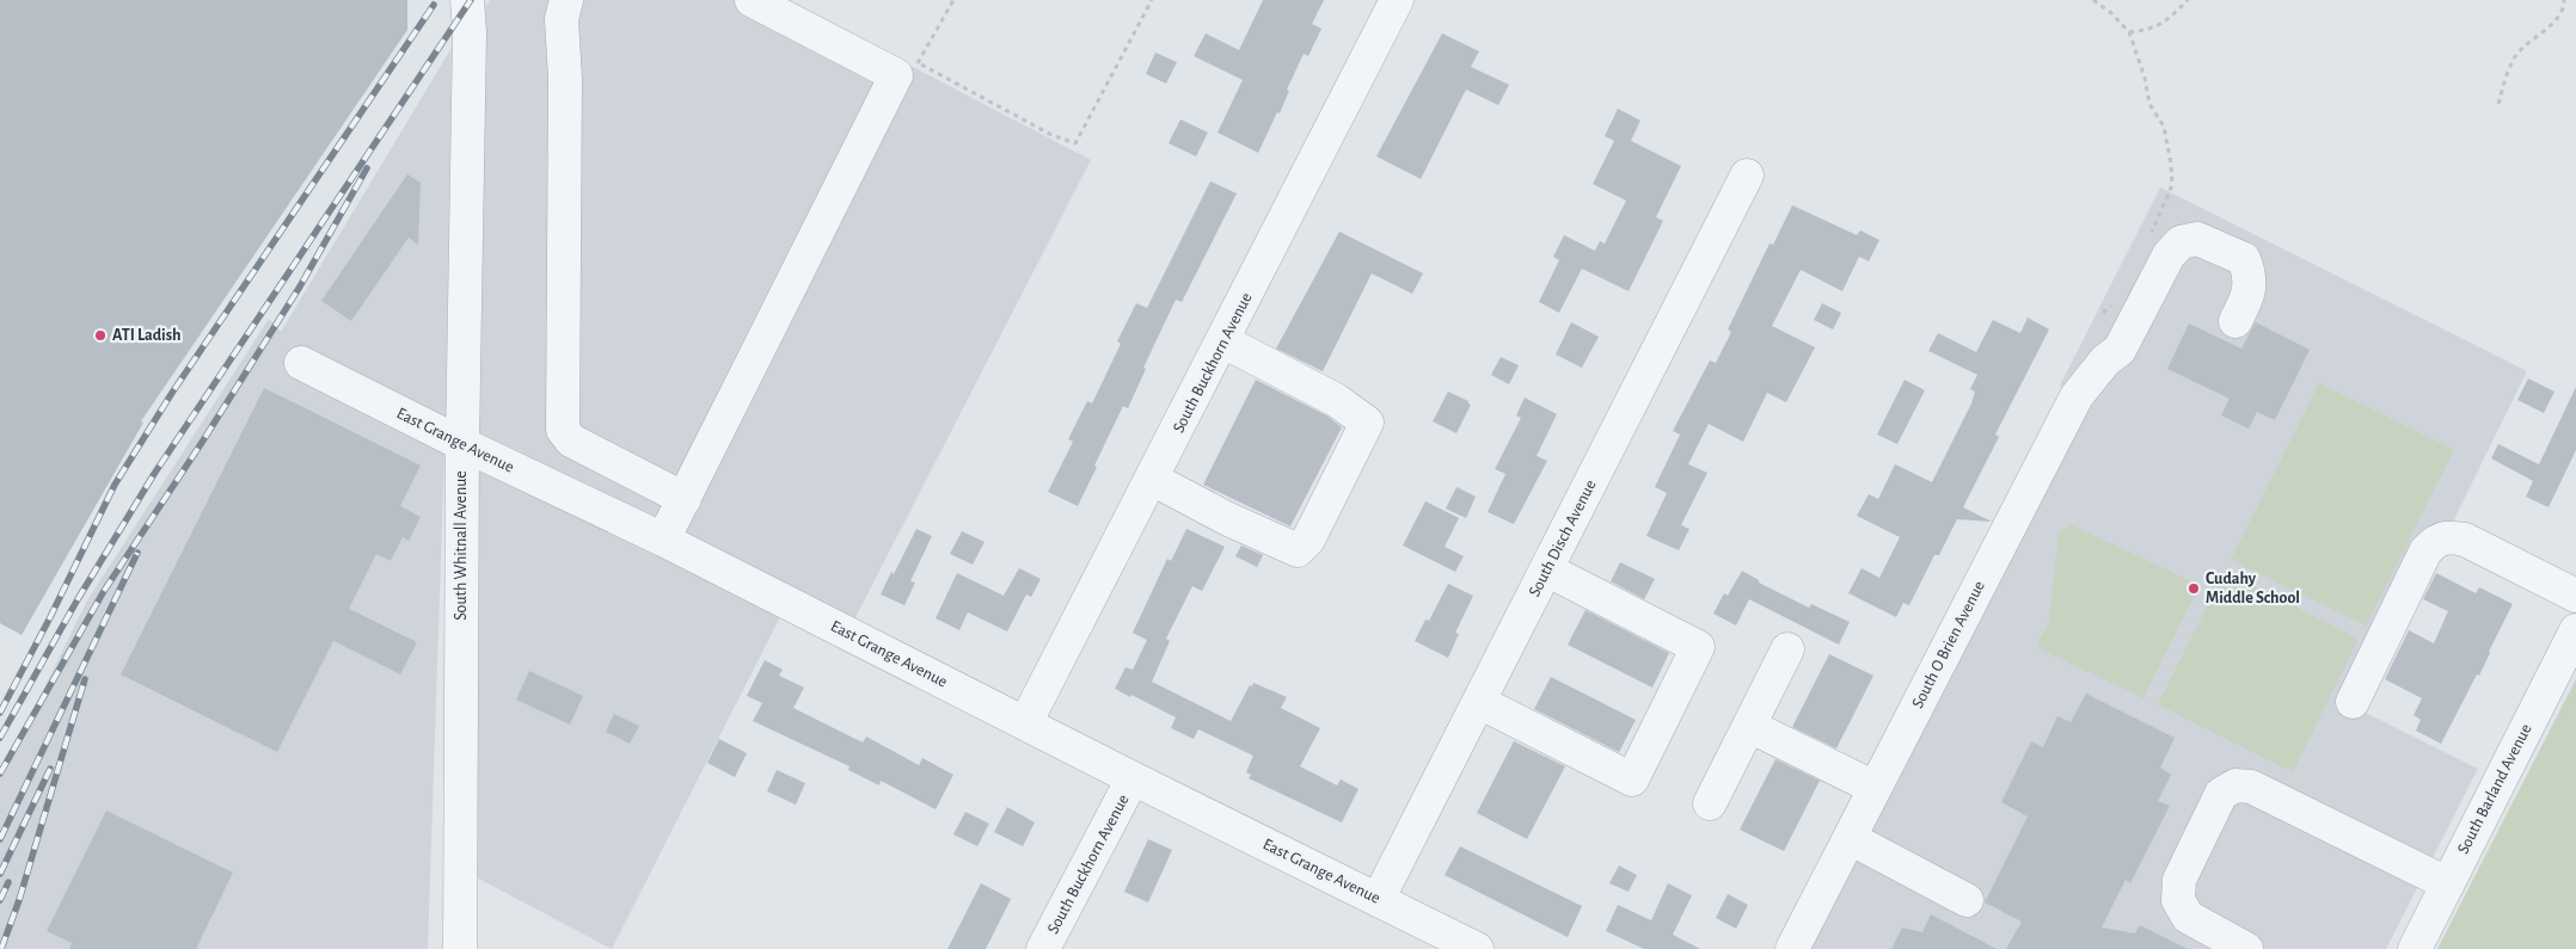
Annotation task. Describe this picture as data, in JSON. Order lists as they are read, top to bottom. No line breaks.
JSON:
{"streets":{"street":["South Buckhorn Avenue","East Grange Avenue","South Disch Avenue","South Whitnall Avenue","South O Brien Avenue","South Barland Avenue"]},"crossings":[["South Buckhorn Avenue","East Grange Avenue"],["East Grange Avenue","South Disch Avenue"],["East Grange Avenue","South Whitnall Avenue"]],"places":["ATI Ladish","Cudahy Middle School"]}
